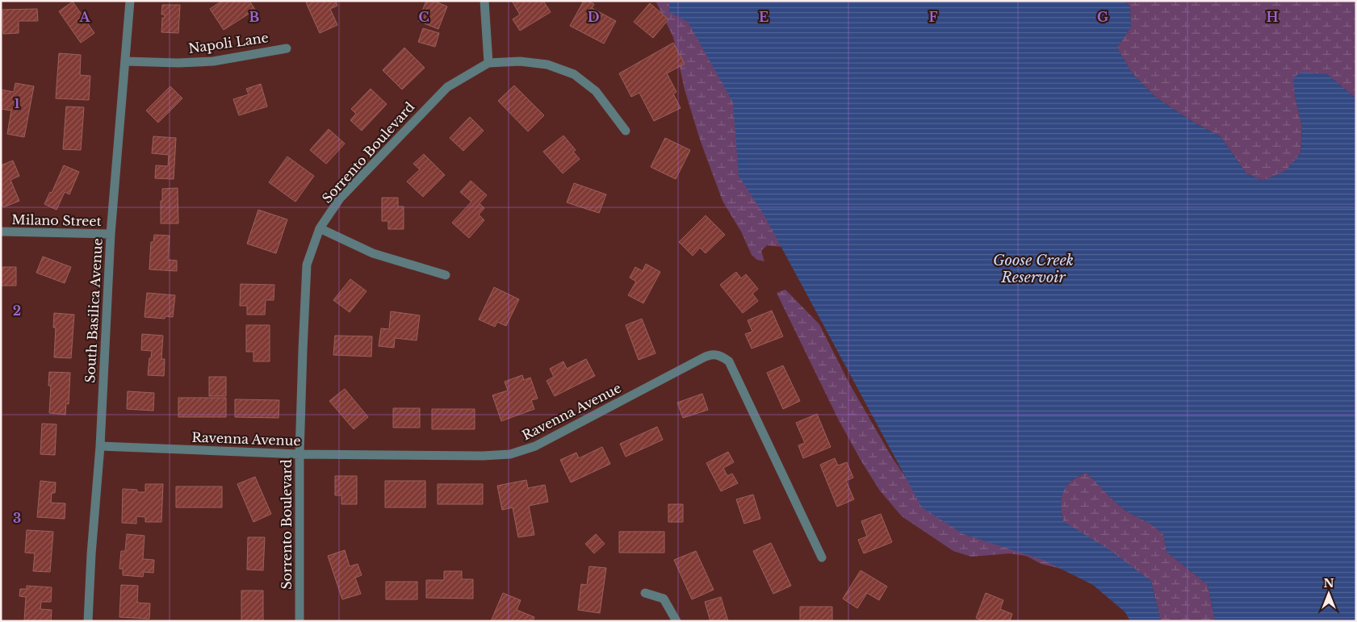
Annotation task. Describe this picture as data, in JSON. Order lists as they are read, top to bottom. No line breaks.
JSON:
{"streets":{"street":["Napoli Lane","Sorrento Boulevard","Milano Street","South Basilica Avenue","Ravenna Avenue"]},"crossings":[["Napoli Lane","South Basilica Avenue"],["Sorrento Boulevard","Ravenna Avenue"],["Milano Street","South Basilica Avenue"],["South Basilica Avenue","Ravenna Avenue"]],"water":["Goose Creek Reservoir"],"north":"top","grid":{"columns":["A","B","C","D","E","F","G","H"],"rows":["1","2","3"]}}
